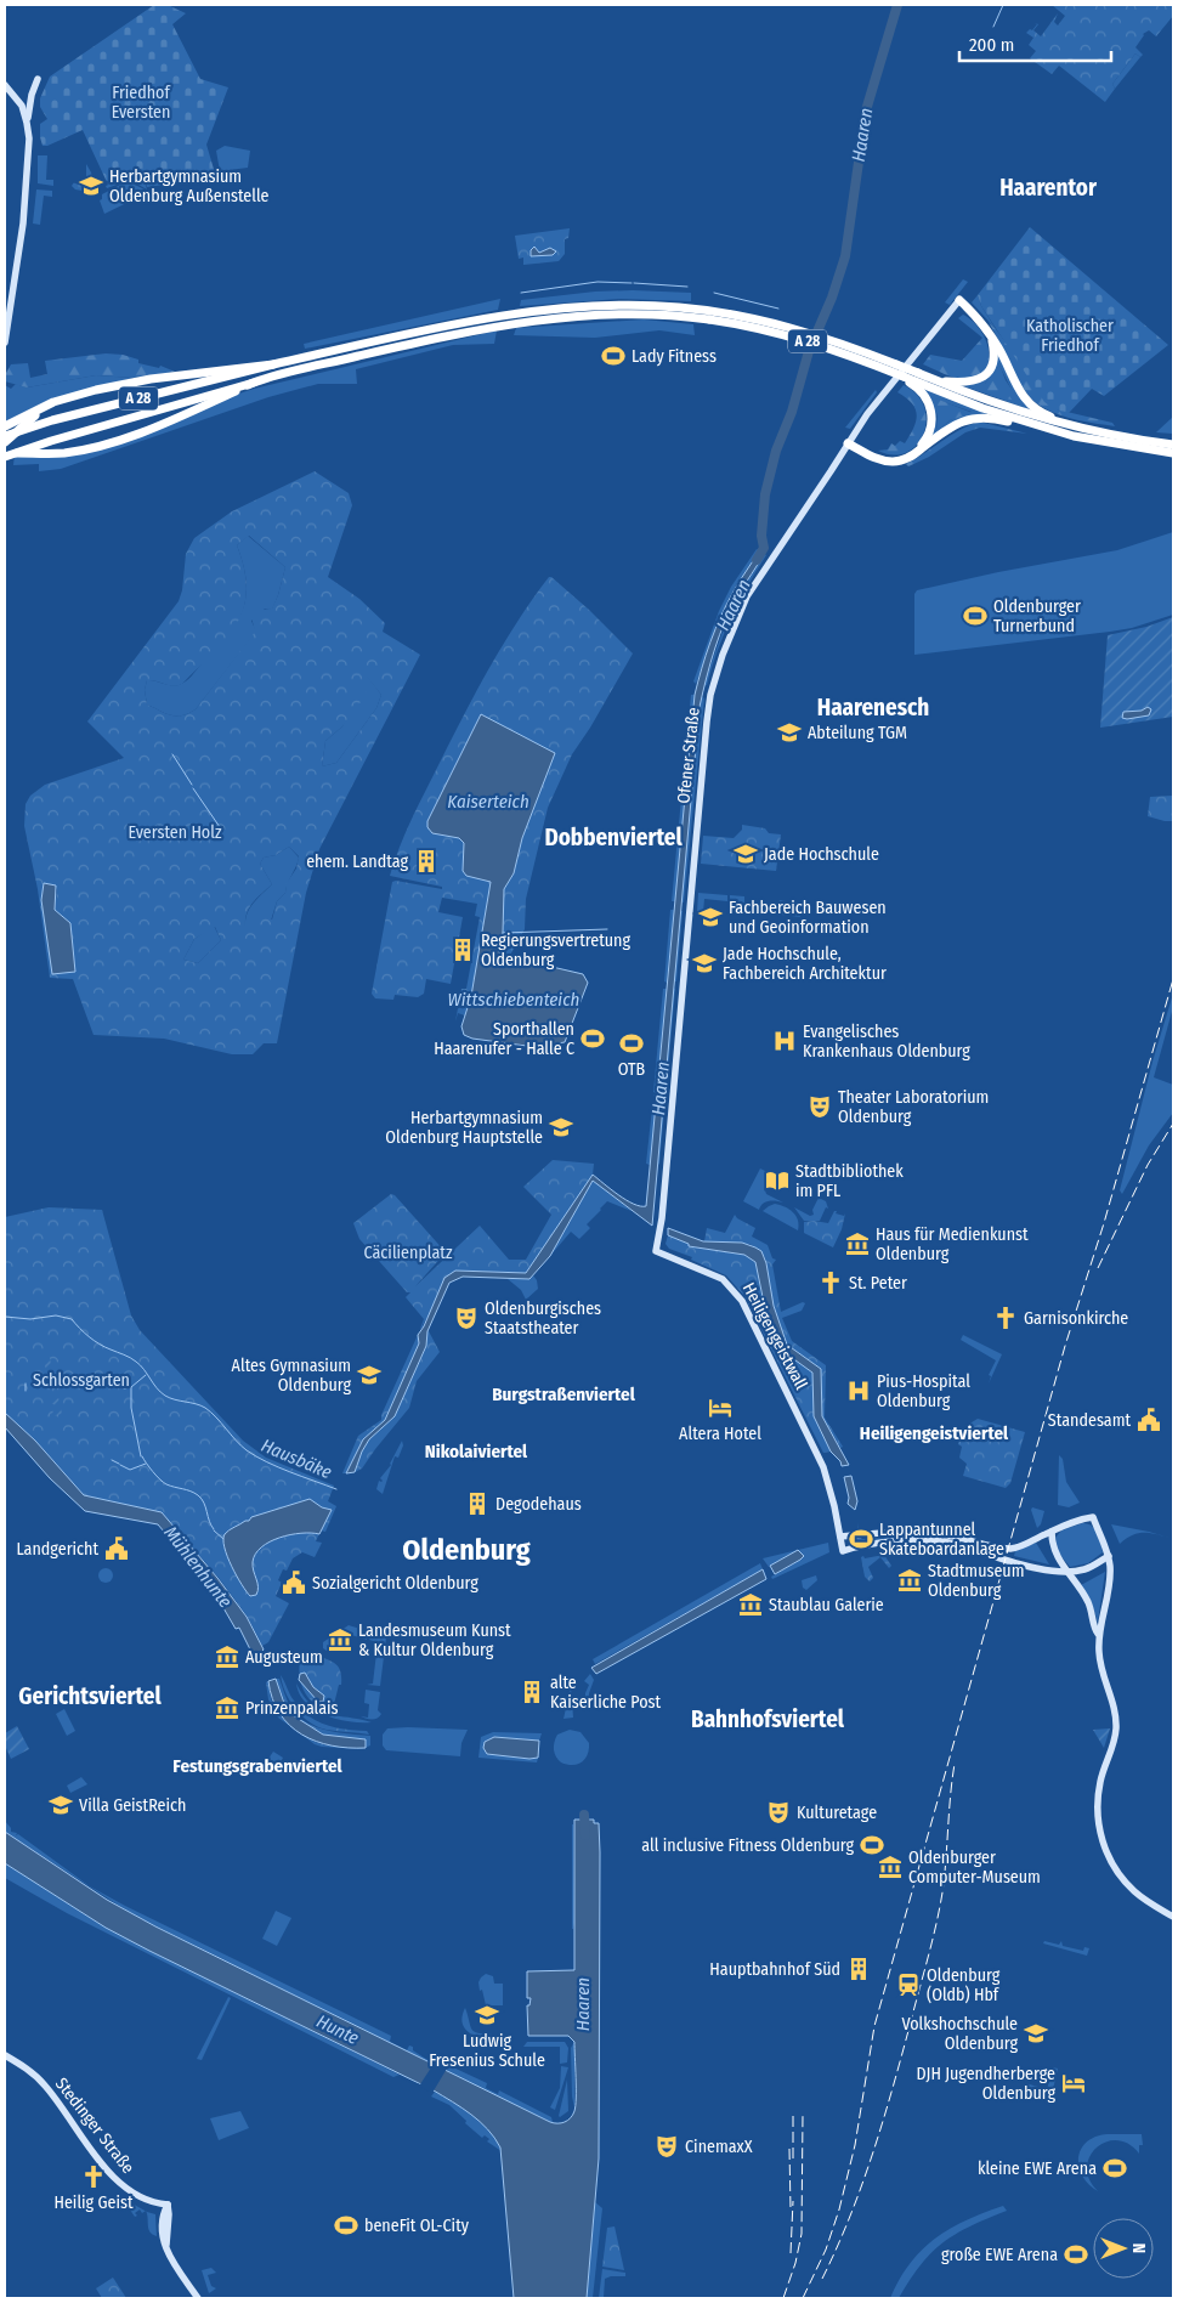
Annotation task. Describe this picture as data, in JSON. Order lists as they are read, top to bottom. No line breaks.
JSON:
{"streets":{"highway":["A 28"],"main road":["Ofener Straße","Heiligengeistwall","Stedinger Straße"]},"crossings":[["Ofener Straße","Heiligengeistwall"]],"districts":["Haarentor","Haarenesch","Dobbenviertel","Burgstraßenviertel","Heiligengeistviertel","Nikolaiviertel","Oldenburg","Gerichtsviertel","Bahnhofsviertel","Festungsgrabenviertel"],"water":["Haaren","Kaiserteich","Wittschiebenteich","Hausbäke","Mühlenhunte","Hunte"],"parks":["Friedhof Eversten","Katholischer Friedhof","Eversten Holz","Cäcilienplatz","Schlossgarten"],"places":{"school or university":["Herbartgymnasium Oldenburg Außenstelle","Abteilung TGM","Jade Hochschule","Fachbereich Bauwesen und Geoinformation","Jade Hochschule, Fachbereich Architektur","Herbartgymnasium Oldenburg Hauptstelle","Altes Gymnasium Oldenburg","Villa GeistReich","Ludwig Fresenius Schule","Volkshochschule Oldenburg"],"sports":["Lady Fitness","Oldenburger Turnerbund","Sporthallen Haarenufer - Halle C","OTB","Lappantunnel Skateboardanlage","all inclusive Fitness Oldenburg","kleine EWE Arena","beneFit OL-City","große EWE Arena"],"building":["ehem. Landtag","Regierungsvertretung Oldenburg","Degodehaus","alte Kaiserliche Post","Hauptbahnhof Süd"],"hospital":["Evangelisches Krankenhaus Oldenburg","Pius-Hospital Oldenburg"],"theatre":["Theater Laboratorium Oldenburg","Oldenburgisches Staatstheater","Kulturetage","CinemaxX"],"library":["Stadtbibliothek im PFL"],"museum":["Haus für Medienkunst Oldenburg","Stadtmuseum Oldenburg","Staublau Galerie","Landesmuseum Kunst & Kultur Oldenburg","Augusteum","Prinzenpalais","Oldenburger Computer-Museum"],"church":["St. Peter","Garnisonkirche","Heilig Geist"],"hotel":["Altera Hotel","DJH Jugendherberge Oldenburg"],"public building":["Standesamt","Landgericht","Sozialgericht Oldenburg"],"station":["Oldenburg (Oldb) Hbf"]},"scale_bar":"200 m","north":"right"}
